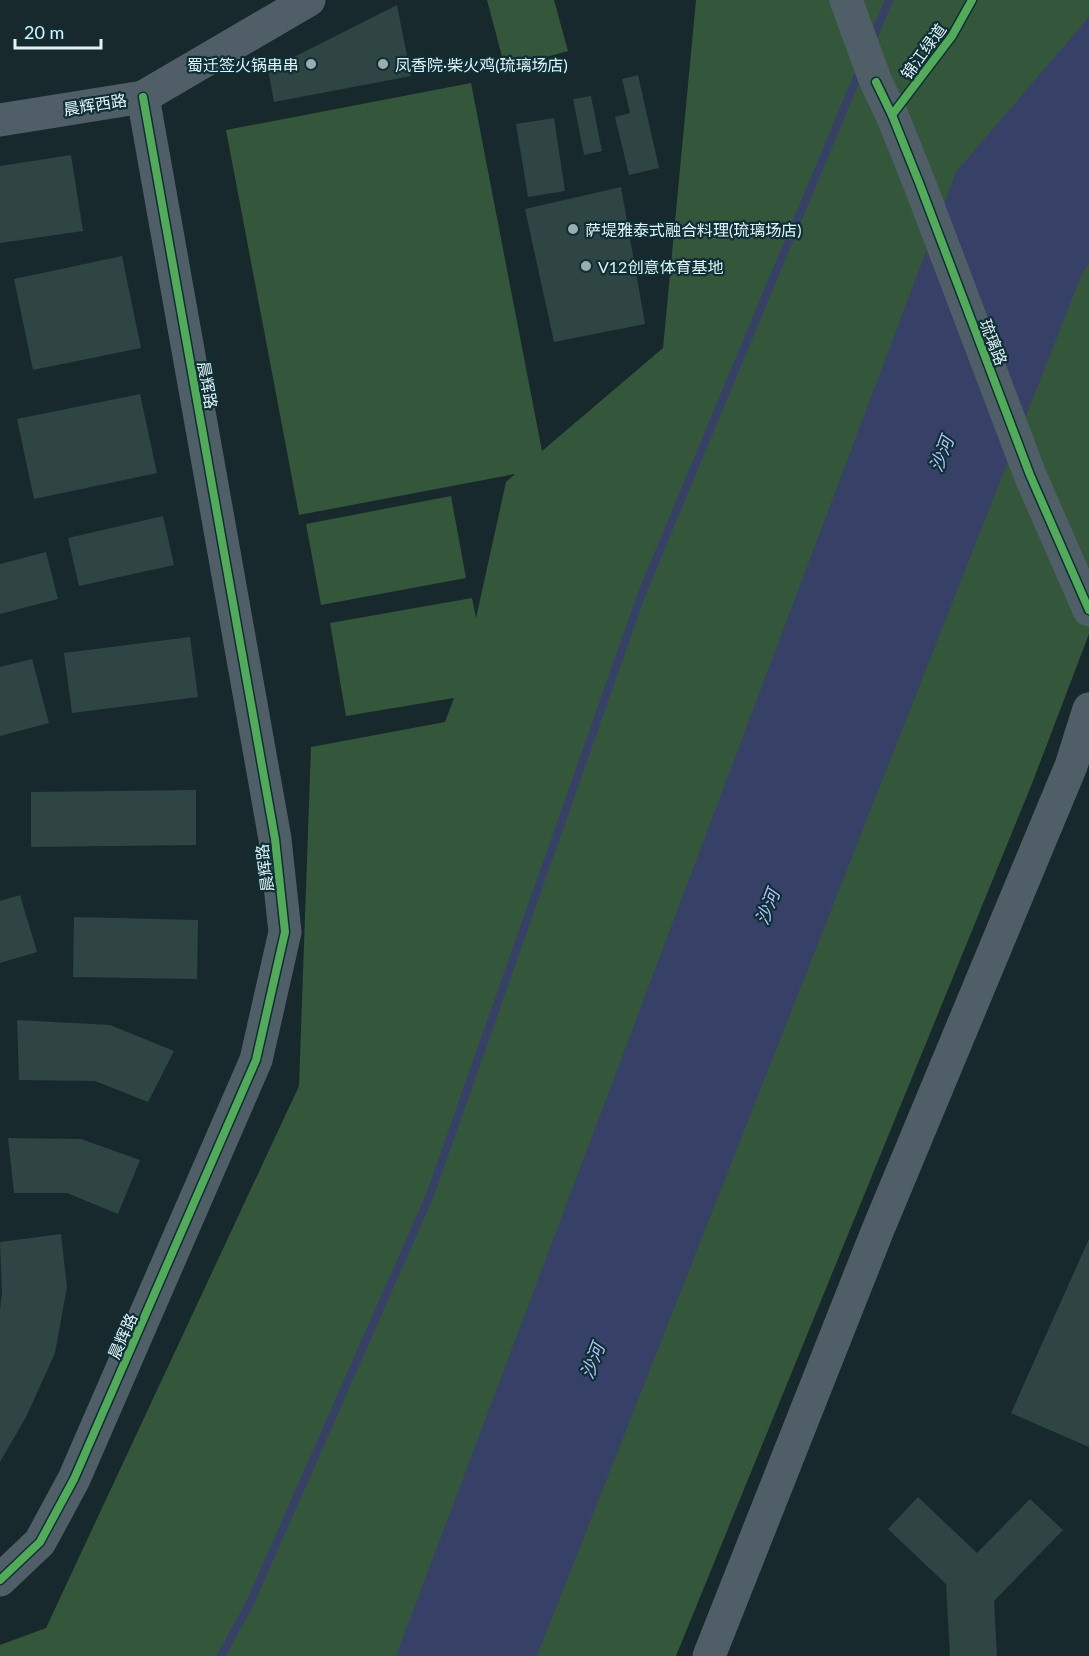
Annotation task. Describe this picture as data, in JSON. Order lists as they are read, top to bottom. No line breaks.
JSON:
{"streets":{"street":["晨辉西路","琉璃路","晨辉路"],"cycle path":["锦江绿道"]},"crossings":[["晨辉西路","晨辉路"]],"water":["沙河"],"places":["蜀迁签火锅串串","凤香院·柴火鸡(琉璃场店)","萨堤雅泰式融合料理(琉璃场店)","V12创意体育基地"],"scale_bar":"20 m"}
